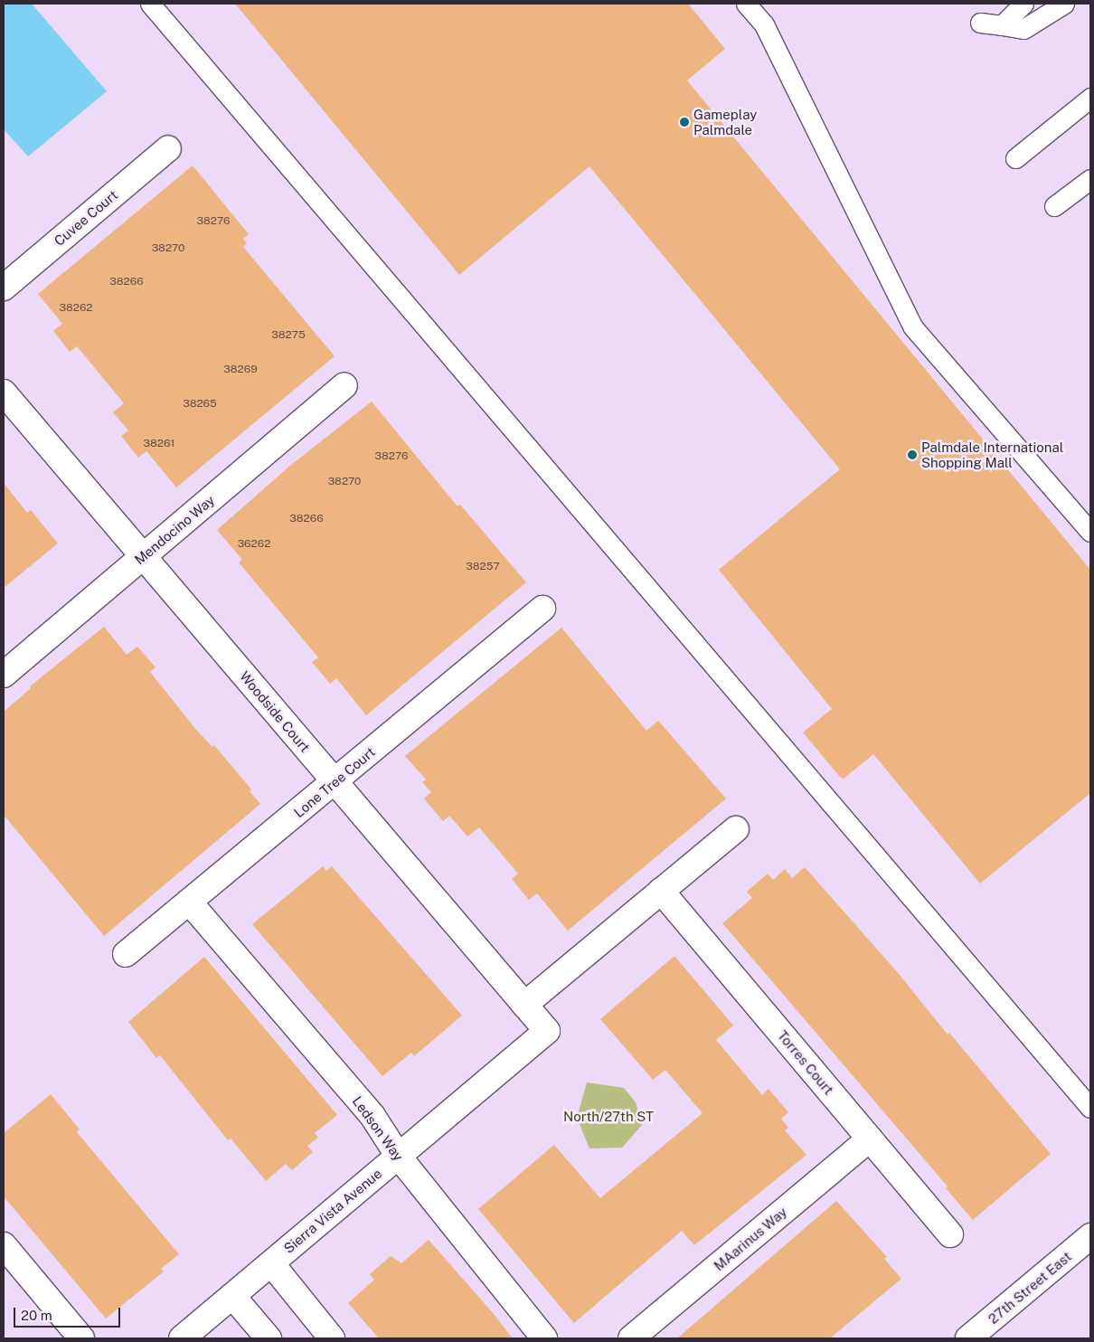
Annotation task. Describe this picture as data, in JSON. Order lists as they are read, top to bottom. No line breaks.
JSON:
{"streets":{"street":["Cuvee Court","Mendocino Way","Woodside Court","Lone Tree Court","Torres Court","Ledson Way","Sierra Vista Avenue","MAarinus Way","27th Street East"]},"crossings":[["Mendocino Way","Woodside Court"],["Woodside Court","Lone Tree Court"],["Woodside Court","Sierra Vista Avenue"],["Lone Tree Court","Ledson Way"],["Torres Court","MAarinus Way"],["Ledson Way","Sierra Vista Avenue"]],"parks":["North/27th ST"],"places":["Gameplay Palmdale","Palmdale International Shopping Mall"],"house_numbers":["38276","38270","38266","38262","38275","38269","38265","38261","38276","38270","38266","36262","38257"],"scale_bar":"20 m"}
